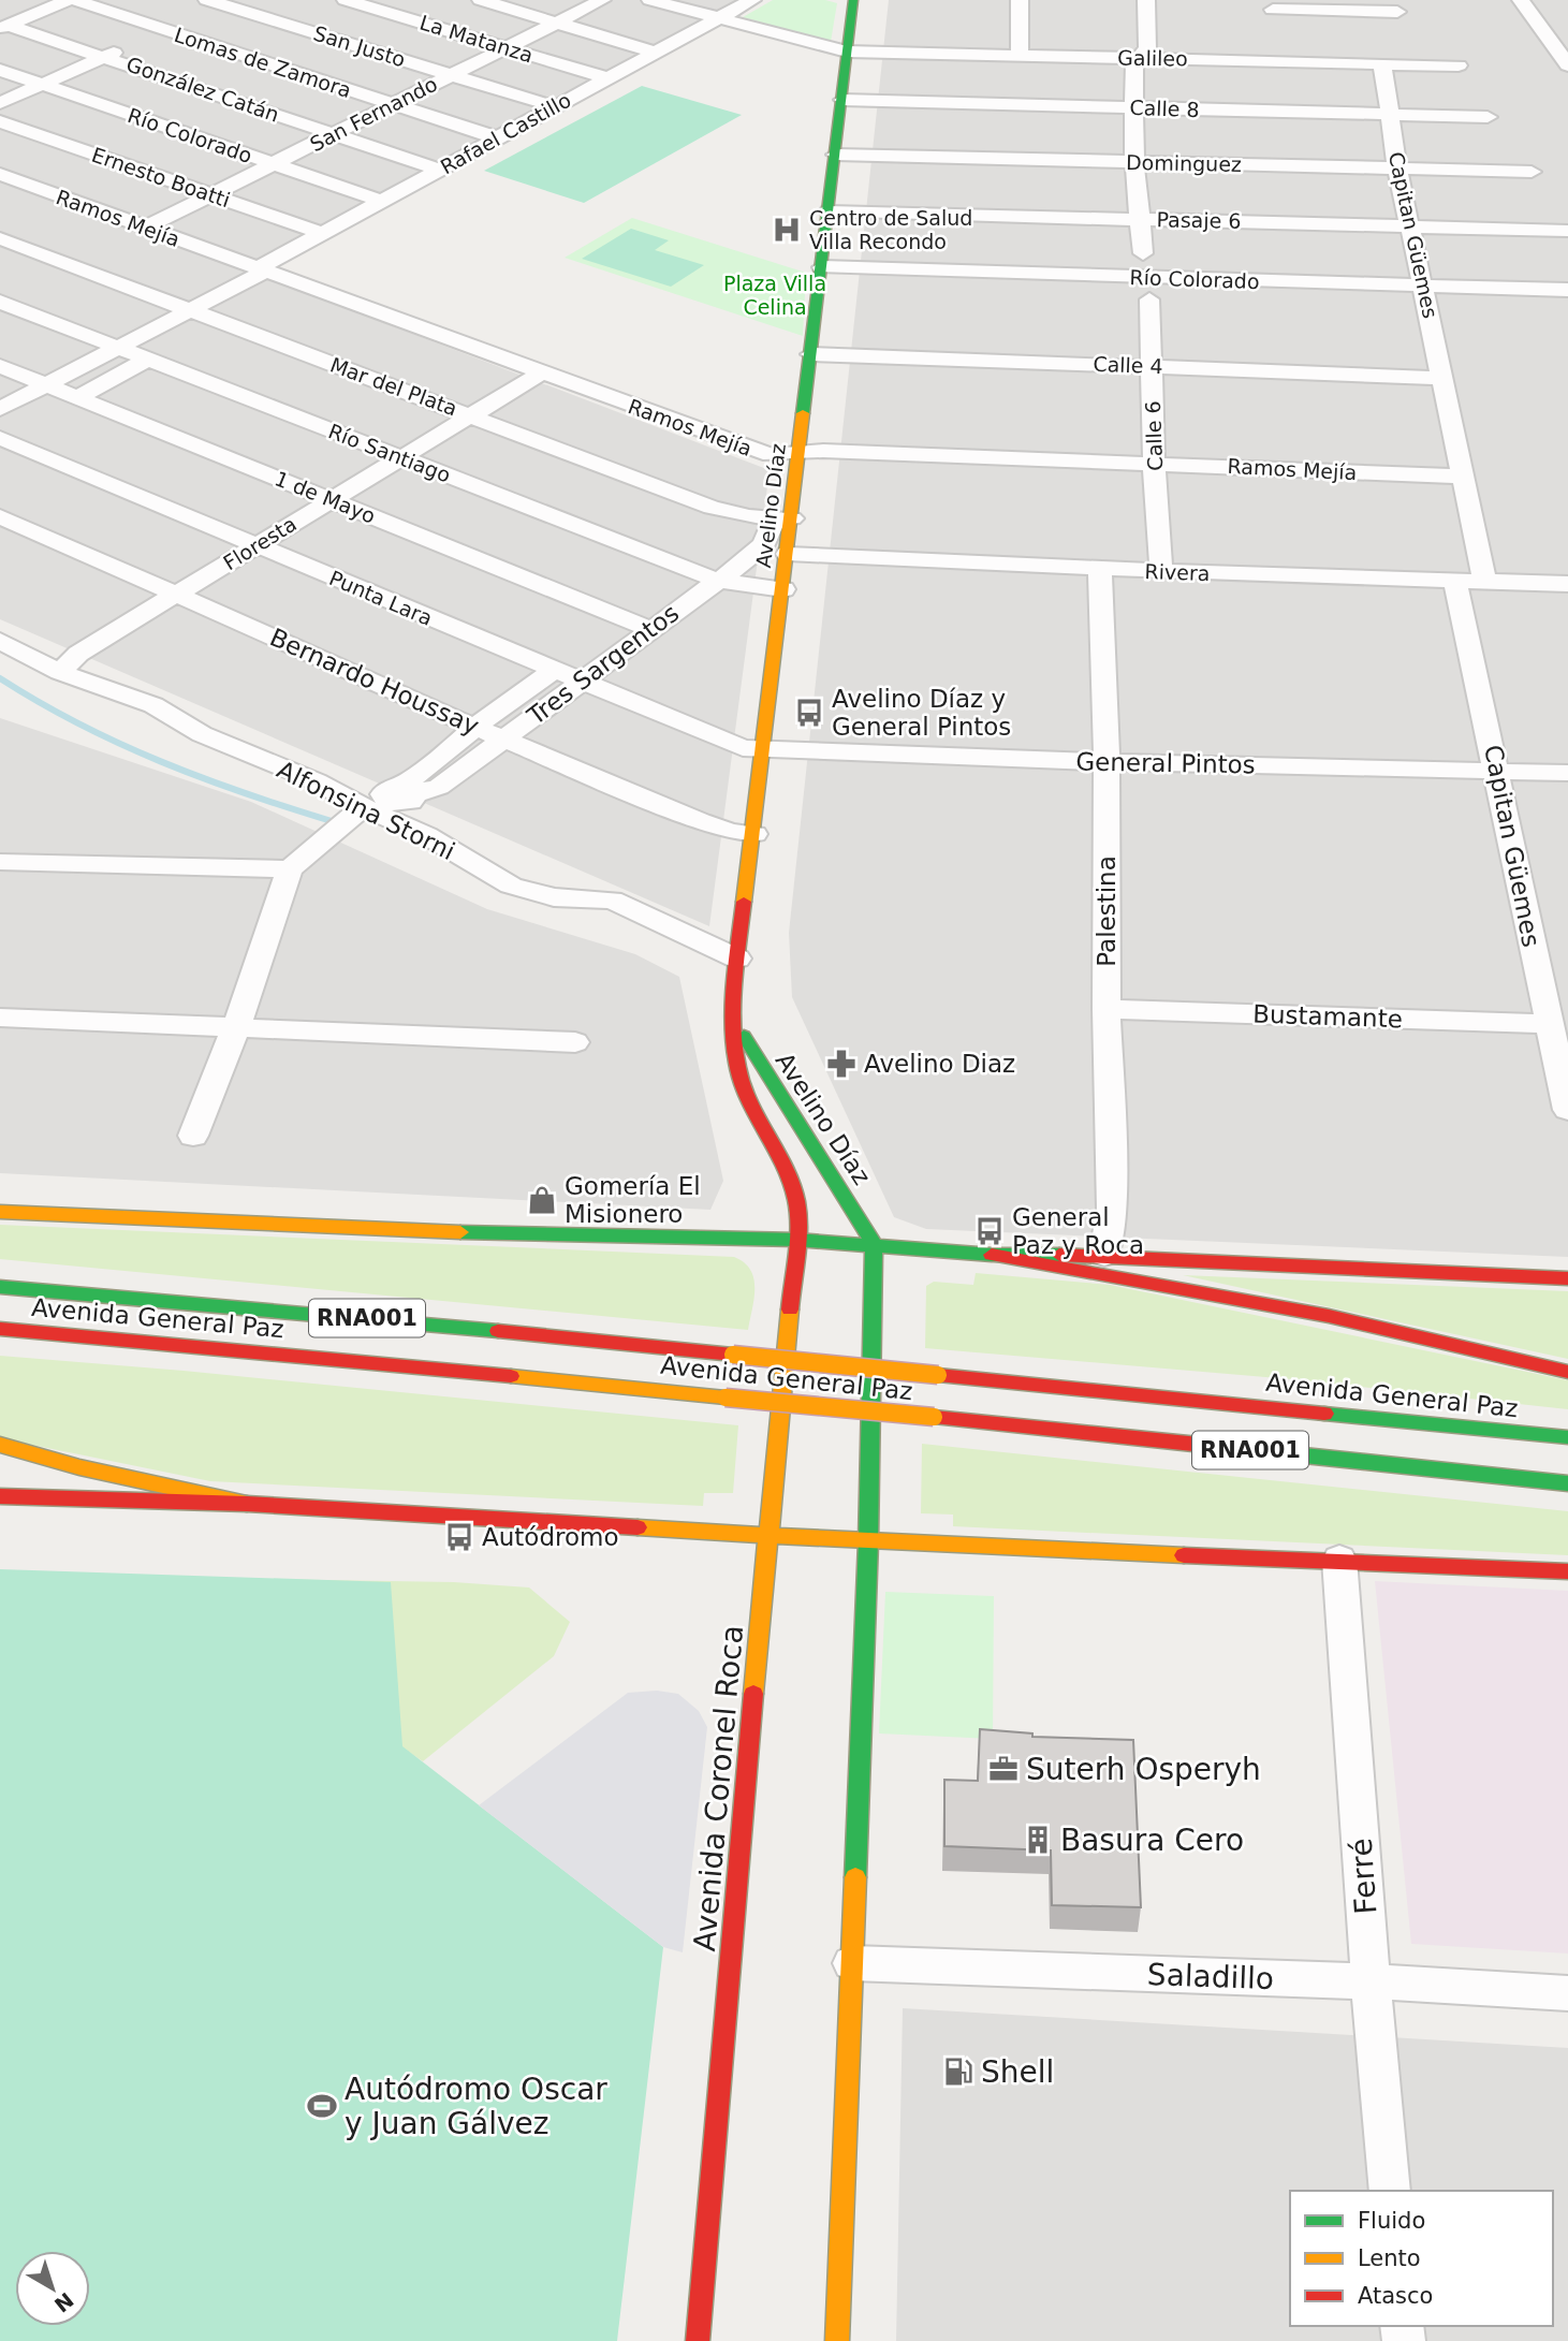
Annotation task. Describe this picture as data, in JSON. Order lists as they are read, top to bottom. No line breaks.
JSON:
{"streets":{"main road":["Avelino Díaz","Avenida General Paz","RNA001","Avenida Coronel Roca"],"street":["La Matanza","San Justo","Galileo","Lomas de Zamora","González Catán","Calle 8","San Fernando","Rafael Castillo","Río Colorado","Dominguez","Ernesto Boatti","Ramos Mejía","Pasaje 6","Capitan Güemes","Calle 4","Mar del Plata","Calle 6","Río Santiago","1 de Mayo","Floresta","Rivera","Punta Lara","Tres Sargentos","Bernardo Houssay","General Pintos","Alfonsina Storni","Palestina","Bustamante","Ferré","Saladillo"]},"crossings":[["La Matanza","San Fernando"],["La Matanza","Rafael Castillo"],["San Justo","San Fernando"],["San Justo","Rafael Castillo"],["Galileo","Rafael Castillo"],["Galileo","Capitan Güemes"],["Galileo","Avelino Díaz"],["Lomas de Zamora","San Fernando"],["Lomas de Zamora","Rafael Castillo"],["González Catán","San Fernando"],["González Catán","Rafael Castillo"],["Calle 8","Capitan Güemes"],["Calle 8","Avelino Díaz"],["San Fernando","Río Colorado"],["San Fernando","Ernesto Boatti"],["San Fernando","Ramos Mejía"],["Rafael Castillo","Río Colorado"],["Rafael Castillo","Ernesto Boatti"],["Rafael Castillo","Ramos Mejía"],["Rafael Castillo","Mar del Plata"],["Rafael Castillo","Río Santiago"],["Rafael Castillo","1 de Mayo"],["Río Colorado","Capitan Güemes"],["Río Colorado","Avelino Díaz"],["Dominguez","Capitan Güemes"],["Dominguez","Avelino Díaz"],["Ramos Mejía","Capitan Güemes"],["Ramos Mejía","Calle 6"],["Ramos Mejía","Avelino Díaz"],["Ramos Mejía","Floresta"],["Pasaje 6","Capitan Güemes"],["Pasaje 6","Avelino Díaz"],["Capitan Güemes","Calle 4"],["Capitan Güemes","Rivera"],["Capitan Güemes","General Pintos"],["Capitan Güemes","Bustamante"],["Calle 4","Calle 6"],["Calle 4","Avelino Díaz"],["Mar del Plata","Avelino Díaz"],["Mar del Plata","Floresta"],["Mar del Plata","Tres Sargentos"],["Calle 6","Rivera"],["Río Santiago","Avelino Díaz"],["Río Santiago","Floresta"],["Río Santiago","Tres Sargentos"],["1 de Mayo","Floresta"],["1 de Mayo","Tres Sargentos"],["Avelino Díaz","Rivera"],["Avelino Díaz","Punta Lara"],["Avelino Díaz","Tres Sargentos"],["Avelino Díaz","Bernardo Houssay"],["Avelino Díaz","General Pintos"],["Avelino Díaz","Alfonsina Storni"],["Avelino Díaz","Avenida Coronel Roca"],["Floresta","Punta Lara"],["Floresta","Bernardo Houssay"],["Rivera","Palestina"],["Punta Lara","Tres Sargentos"],["Punta Lara","General Pintos"],["Tres Sargentos","Bernardo Houssay"],["General Pintos","Palestina"],["Palestina","Bustamante"],["Ferré","Saladillo"]],"parks":["Plaza Villa Celina"],"places":{"hospital":["Centro de Salud Villa Recondo"],"bus stop":["Avelino Díaz y General Pintos","General Paz y Roca","Autódromo"],"pharmacy":["Avelino Diaz"],"shop":["Gomería El Misionero"],"office":["Suterh Osperyh"],"building":["Basura Cero"],"fuel station":["Shell"],"sports":["Autódromo Oscar y Juan Gálvez"]},"legend":["Fluido","Lento","Atasco"],"north":"bottom right"}
